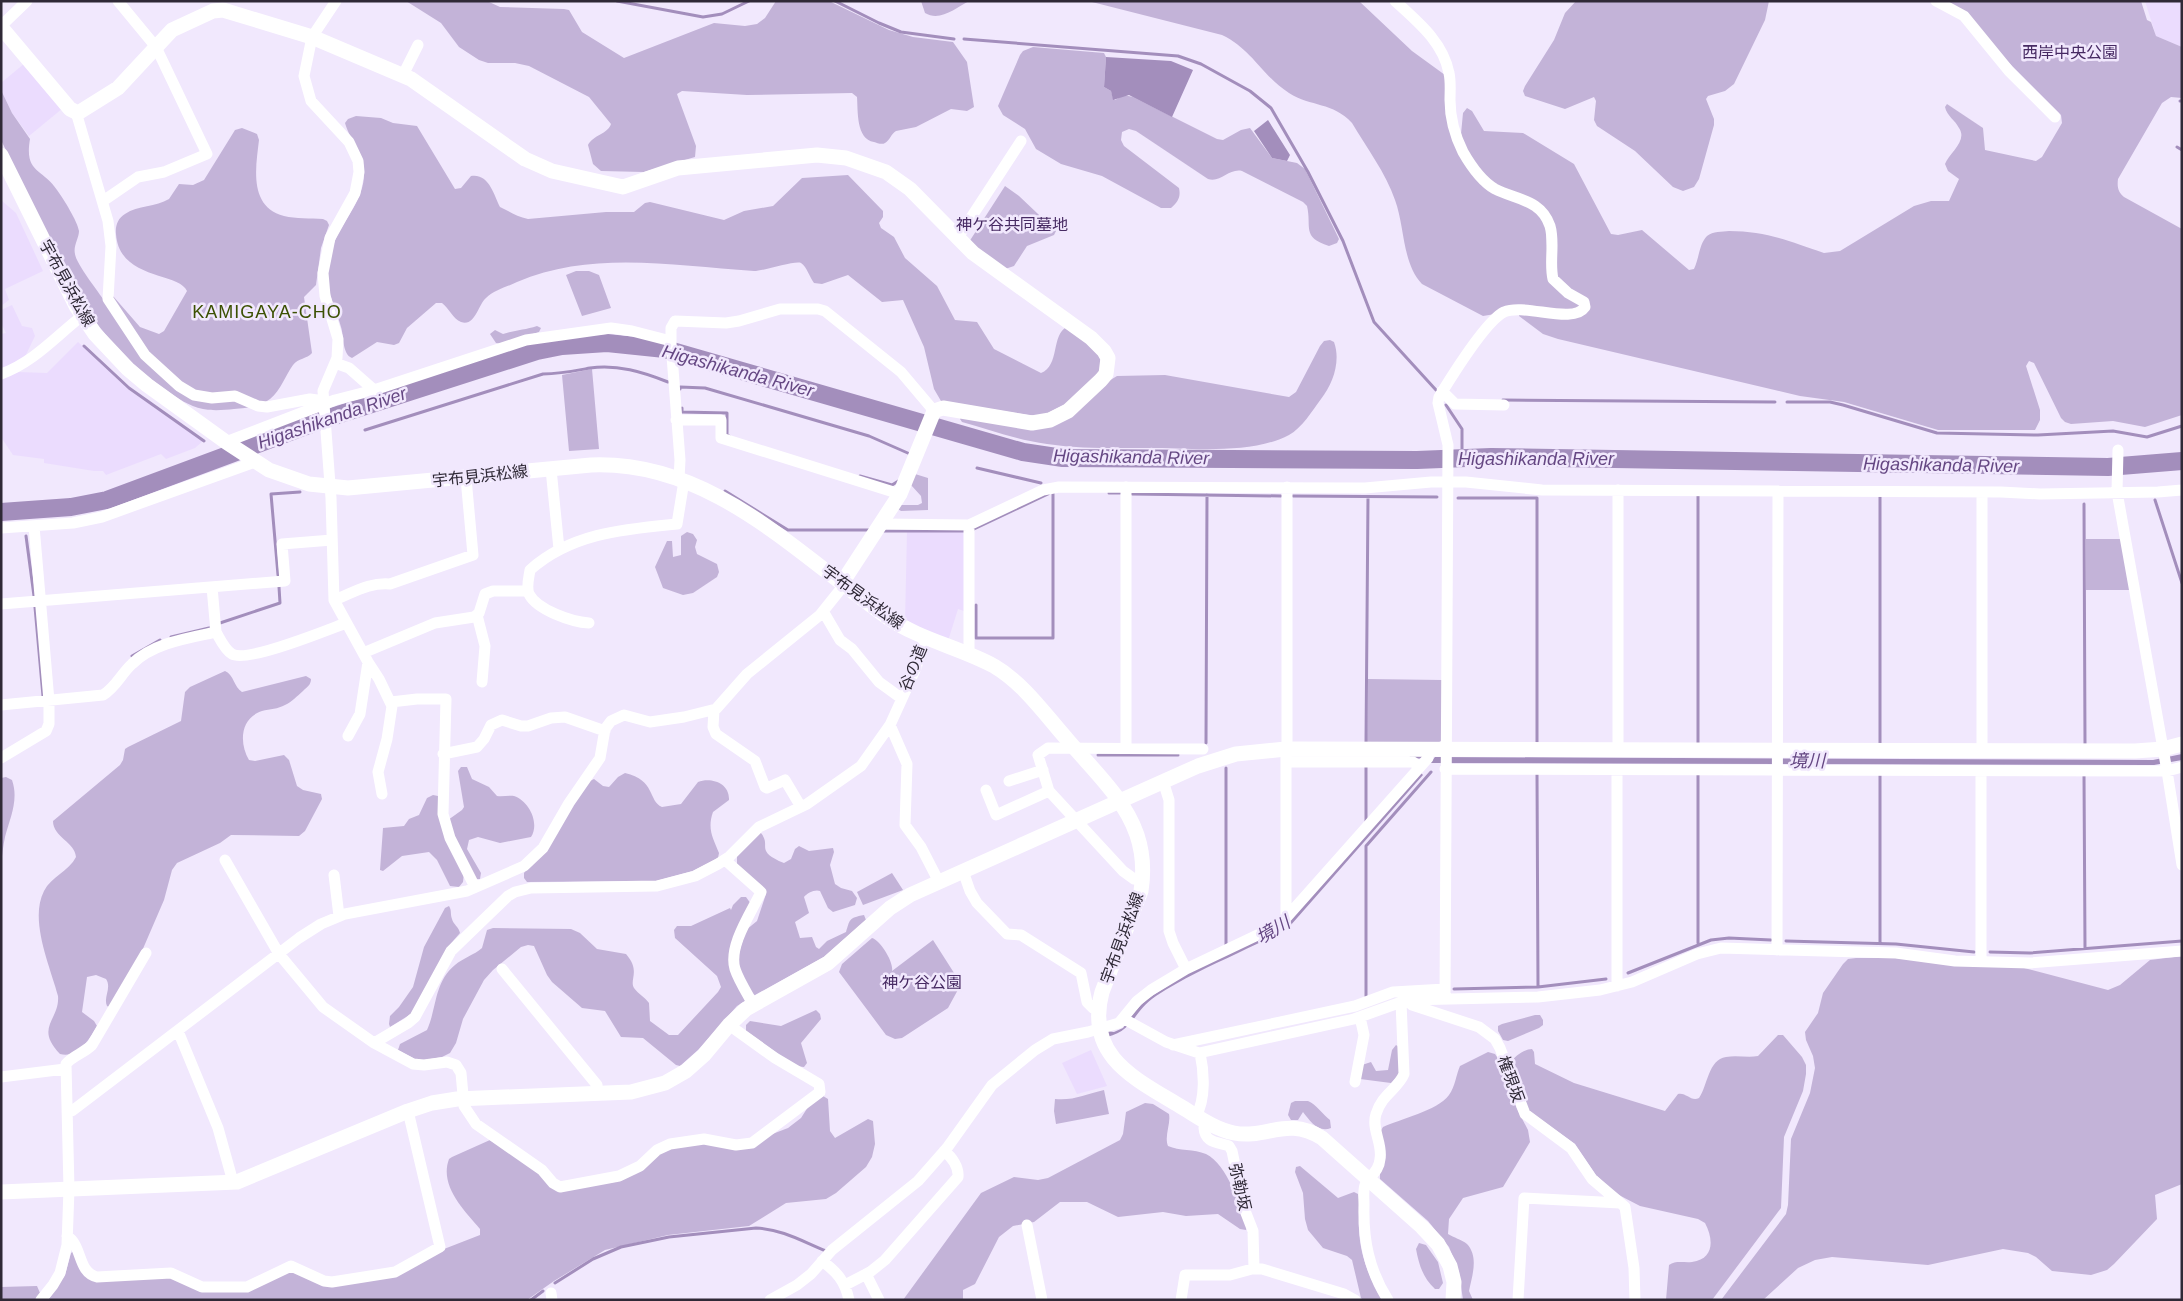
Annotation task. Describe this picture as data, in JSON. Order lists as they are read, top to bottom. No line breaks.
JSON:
{"streets":{"street":["宇布見浜松線","谷の道","権現坂","弥勒坂"]},"crossings":[["宇布見浜松線","谷の道"],["宇布見浜松線","弥勒坂"]],"districts":["KAMIGAYA-CHO"],"water":["Higashikanda River","境川"],"parks":["西岸中央公園","神ケ谷共同墓地","神ケ谷公園"]}
